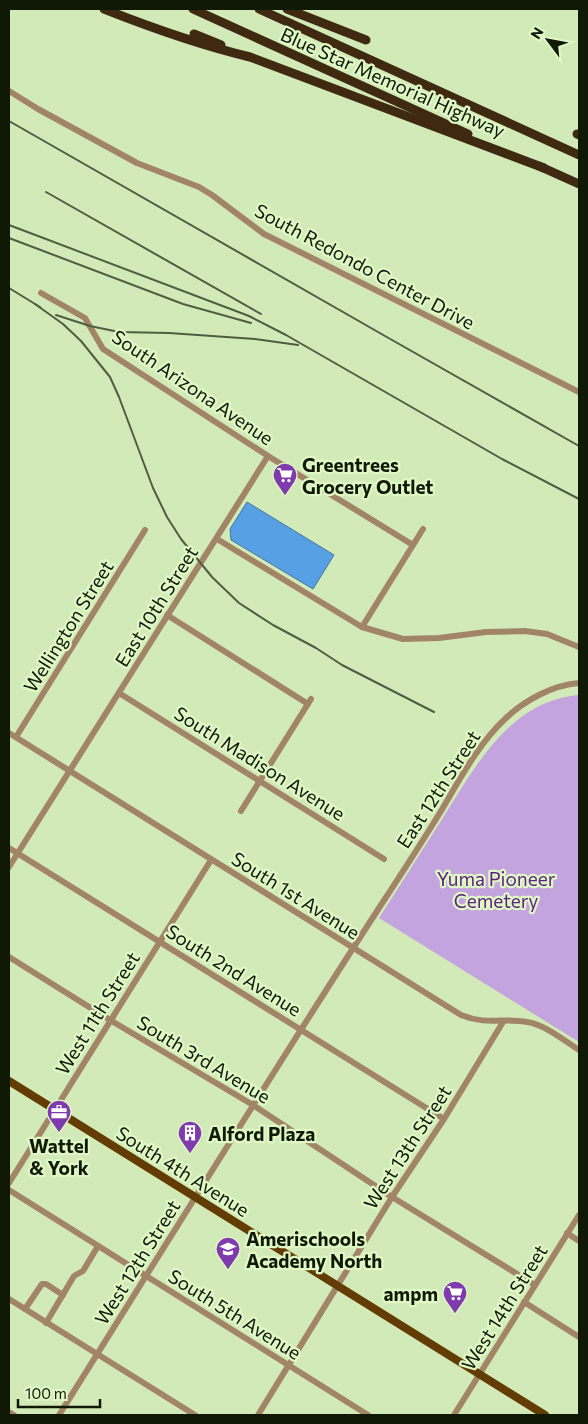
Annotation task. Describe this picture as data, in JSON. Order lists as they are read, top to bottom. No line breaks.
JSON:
{"streets":{"highway":["Blue Star Memorial Highway"],"main road":["South 4th Avenue"],"street":["South Redondo Center Drive","South Arizona Avenue","East 10th Street","Wellington Street","South Madison Avenue","East 12th Street","South 1st Avenue","South 2nd Avenue","West 11th Street","South 3rd Avenue","West 13th Street","West 12th Street","West 14th Street","South 5th Avenue"]},"crossings":[["South Arizona Avenue","East 10th Street"],["East 10th Street","South Madison Avenue"],["East 10th Street","South 1st Avenue"],["East 10th Street","South 2nd Avenue"],["Wellington Street","South 1st Avenue"],["East 12th Street","South 1st Avenue"],["East 12th Street","West 12th Street"],["South 1st Avenue","West 11th Street"],["South 1st Avenue","West 13th Street"],["South 1st Avenue","West 12th Street"],["South 2nd Avenue","West 11th Street"],["South 2nd Avenue","West 13th Street"],["South 2nd Avenue","West 12th Street"],["West 11th Street","South 3rd Avenue"],["West 11th Street","South 4th Avenue"],["South 3rd Avenue","West 13th Street"],["South 3rd Avenue","West 12th Street"],["South 3rd Avenue","West 14th Street"],["West 13th Street","South 4th Avenue"],["West 13th Street","South 5th Avenue"],["South 4th Avenue","West 12th Street"],["South 4th Avenue","West 14th Street"],["West 12th Street","South 5th Avenue"]],"parks":["Yuma Pioneer Cemetery"],"places":{"supermarket":["Greentrees Grocery Outlet","ampm"],"office":["Wattel & York"],"building":["Alford Plaza"],"school or university":["Amerischools Academy North"]},"scale_bar":"100 m","north":"top left"}
